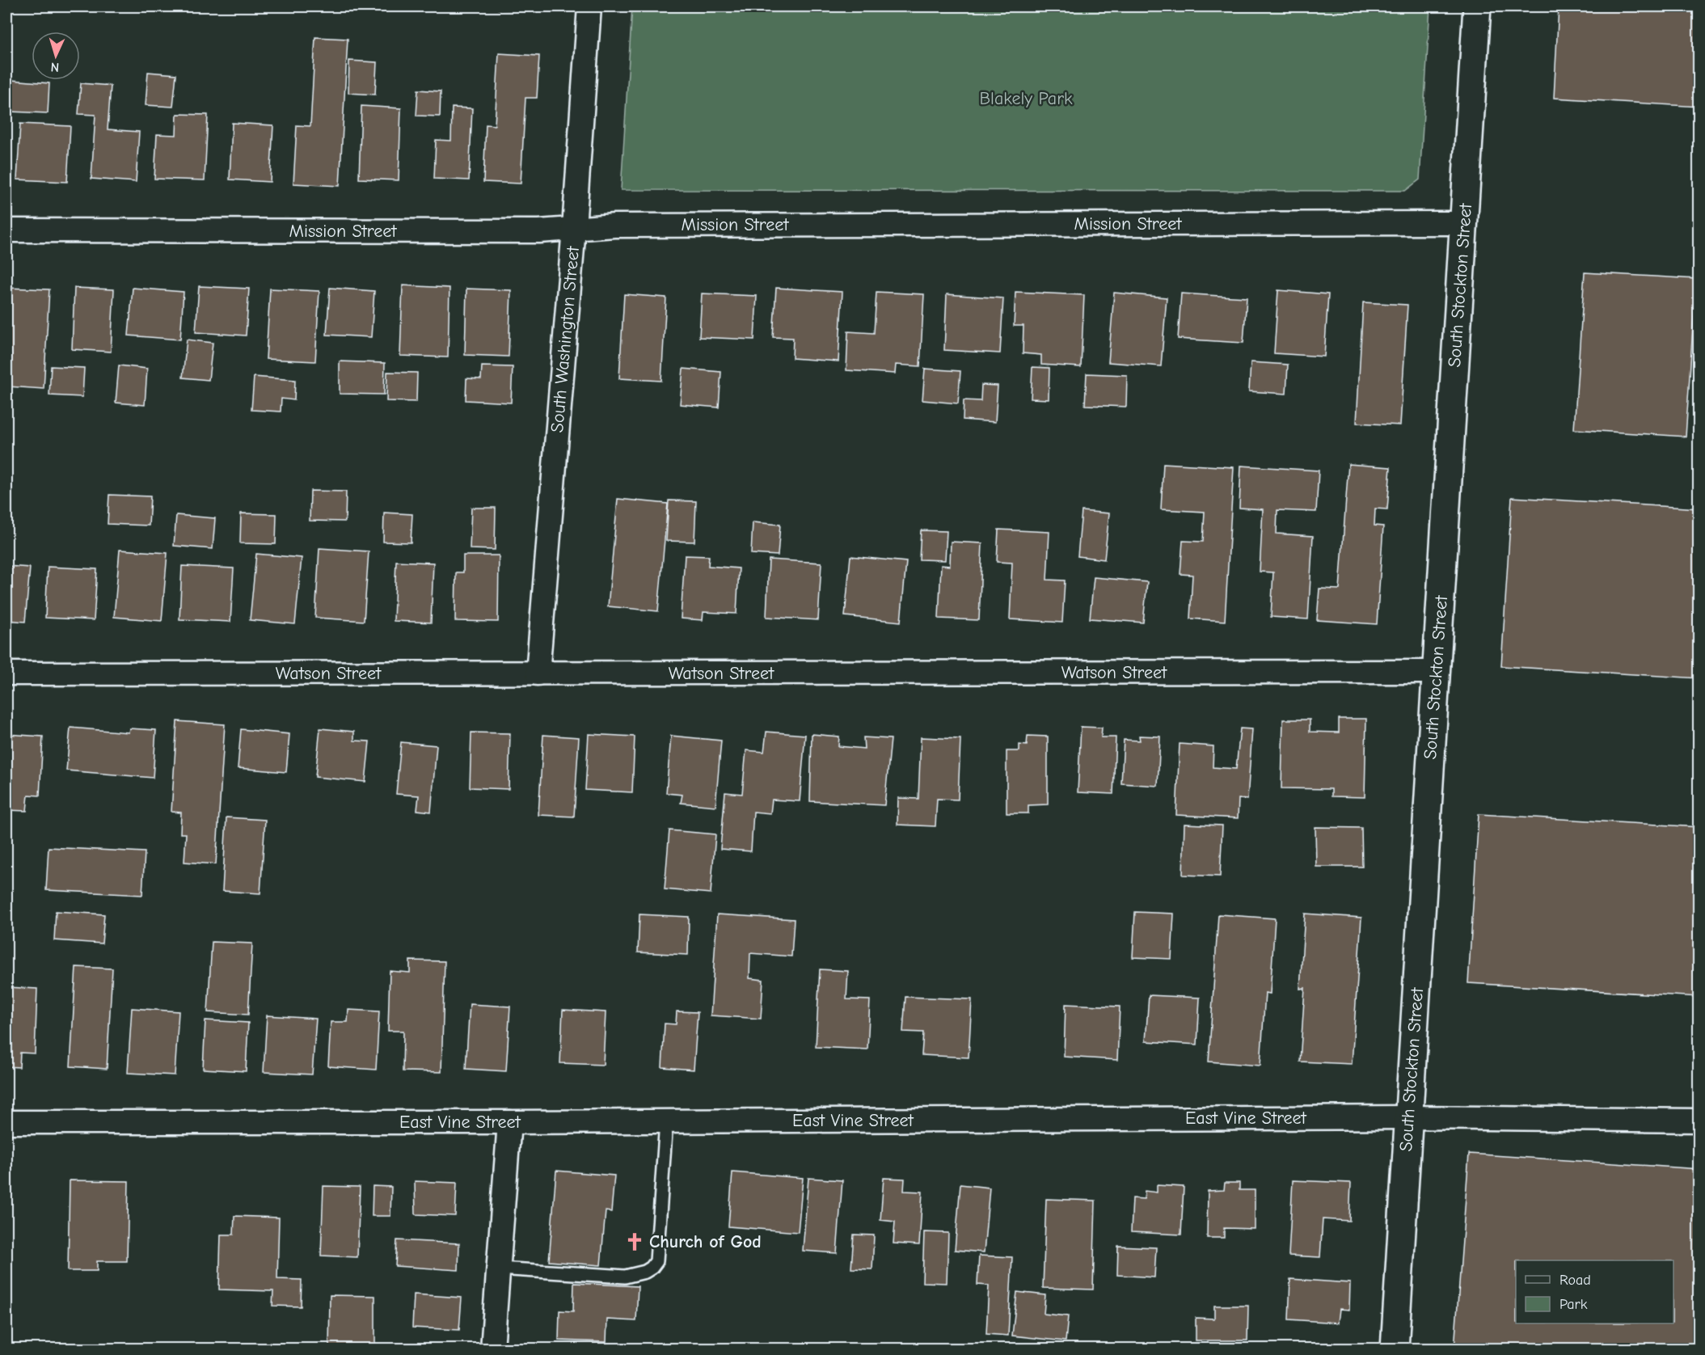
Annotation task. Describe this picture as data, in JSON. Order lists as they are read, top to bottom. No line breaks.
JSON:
{"streets":{"street":["Mission Street","South Stockton Street","South Washington Street","Watson Street","East Vine Street"]},"crossings":[["Mission Street","South Stockton Street"],["Mission Street","South Washington Street"],["South Stockton Street","Watson Street"],["South Stockton Street","East Vine Street"],["South Washington Street","Watson Street"]],"parks":["Blakely Park"],"places":{"church":["Church of God"]},"legend":["Road","Park"],"north":"bottom"}
